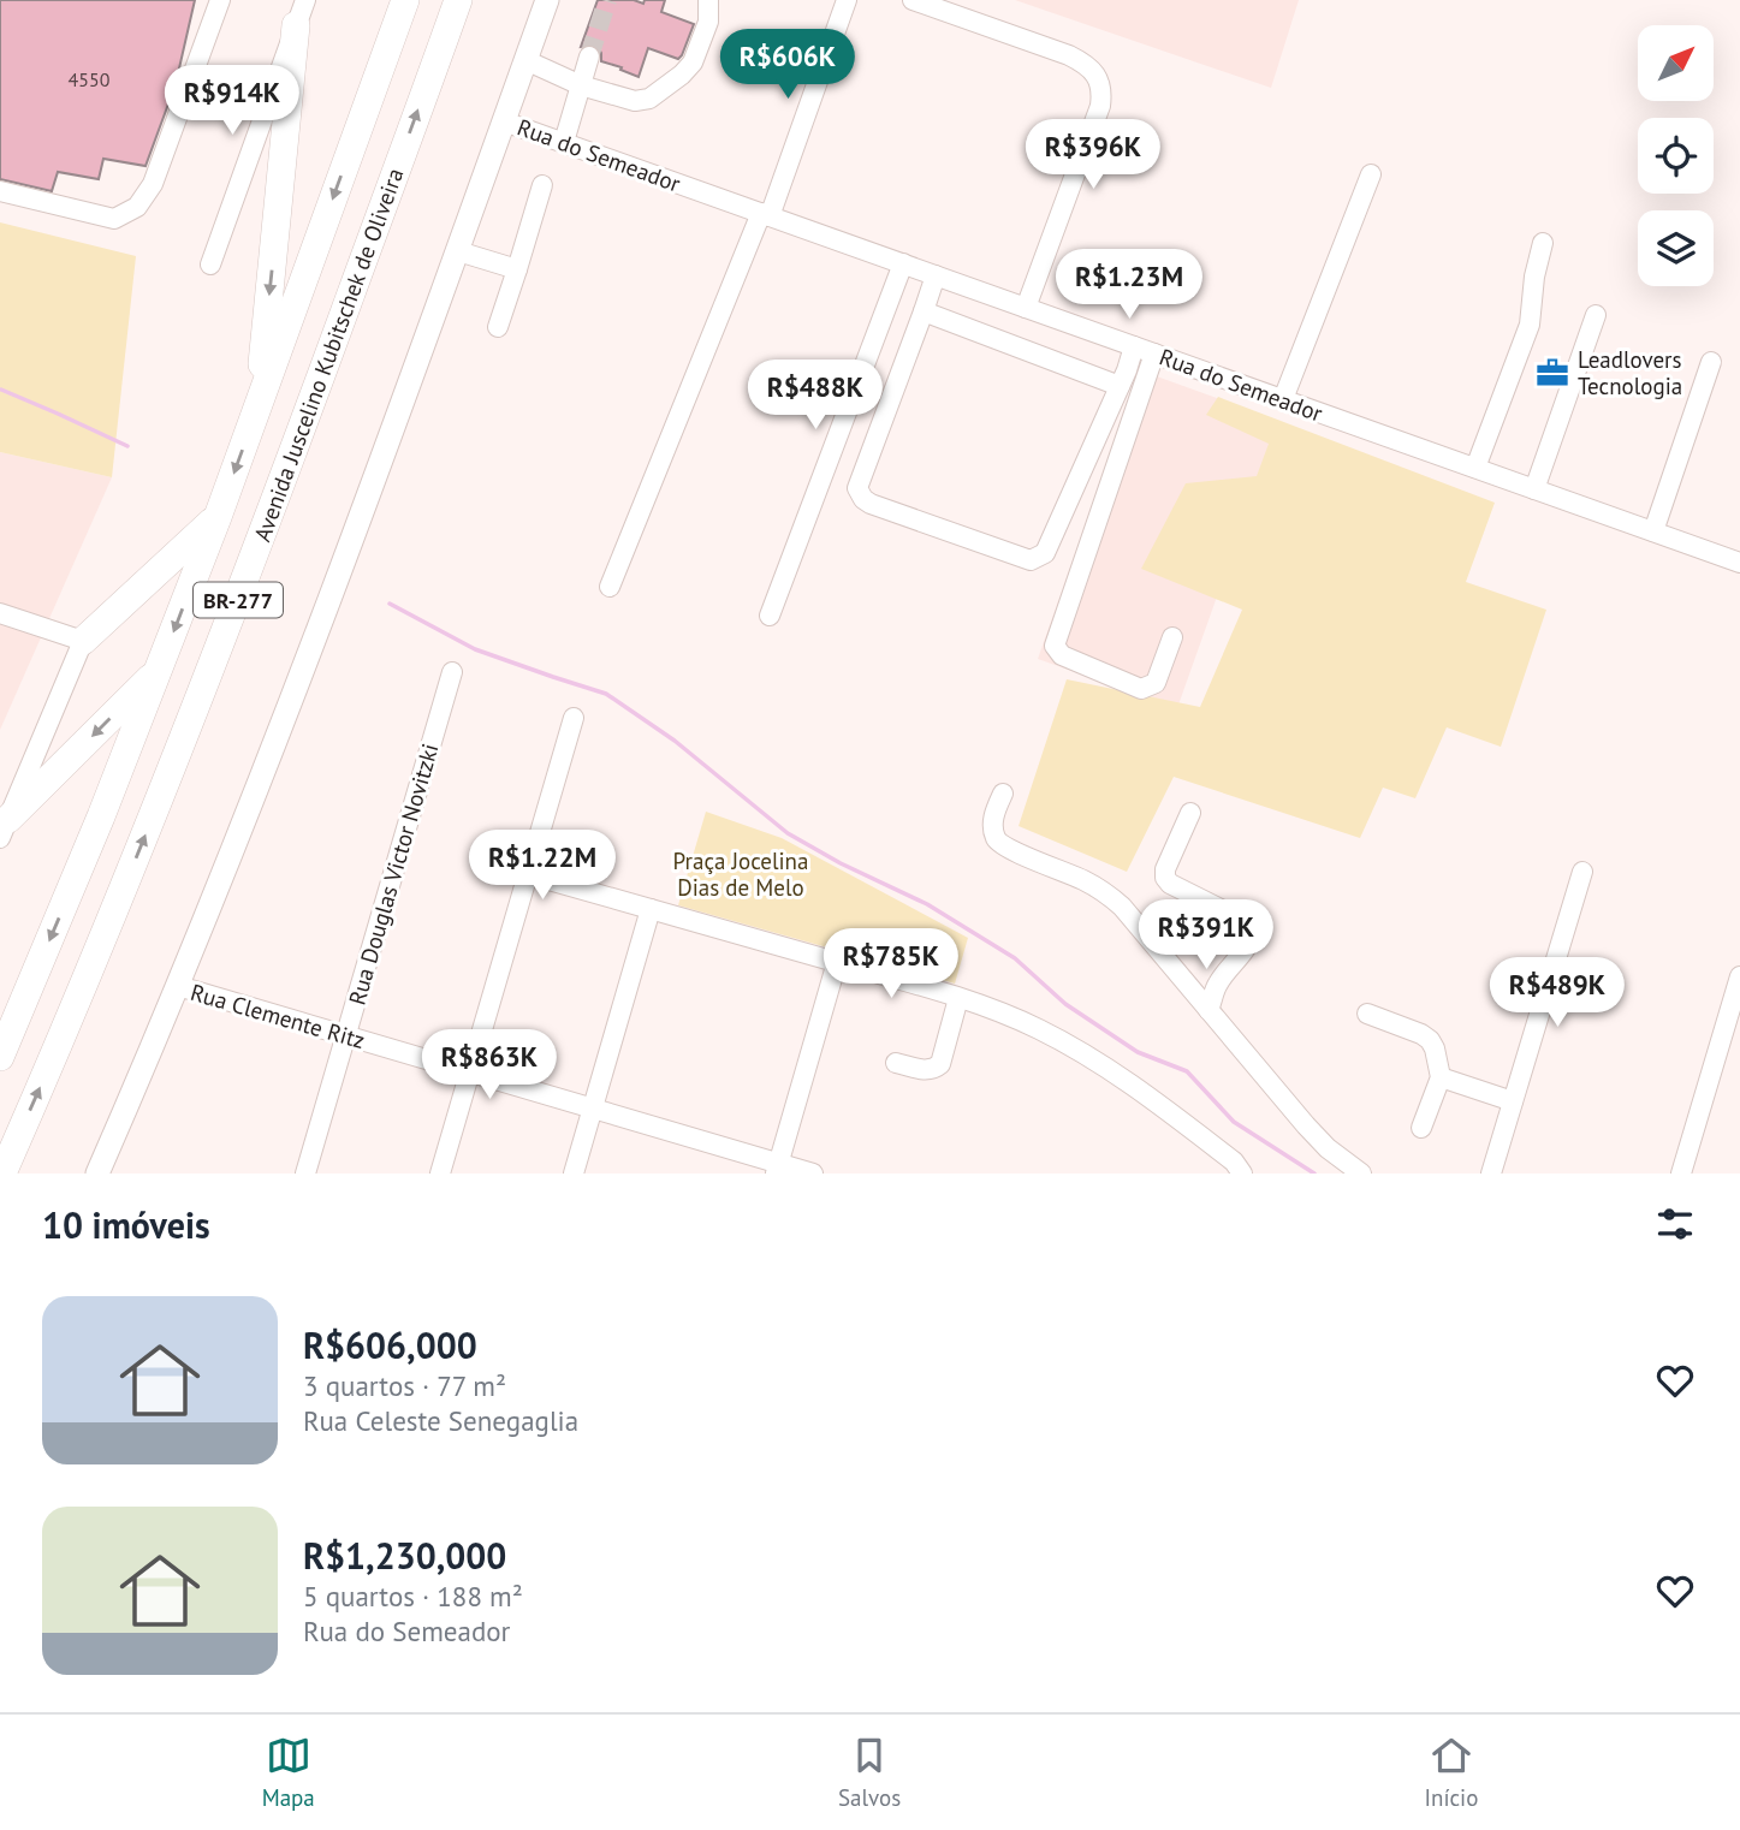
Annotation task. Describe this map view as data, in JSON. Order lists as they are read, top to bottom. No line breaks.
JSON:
{"streets":{"highway":["Avenida Juscelino Kubitschek de Oliveira","BR-277"],"street":["Rua do Semeador","Rua Douglas Victor Novitzki","Rua Clemente Ritz"]},"crossings":[["Rua Douglas Victor Novitzki","Rua Clemente Ritz"]],"parks":["Praça Jocelina Dias de Melo"],"places":{"office":["Leadlovers Tecnologia"]},"house_numbers":["4550"],"north":"top right","page":{"price":["R$606K","R$914K","R$396K","R$1.23M","R$488K","R$1.22M","R$391K","R$785K","R$489K","R$863K"],"heading":"10 imóveis","list":[{"name":"R$606,000","note":"3 quartos · 77 m² · Rua Celeste Senegaglia"},{"name":"R$1,230,000","note":"5 quartos · 188 m² · Rua do Semeador"}],"tabs":["Mapa","Salvos","Início"]}}
